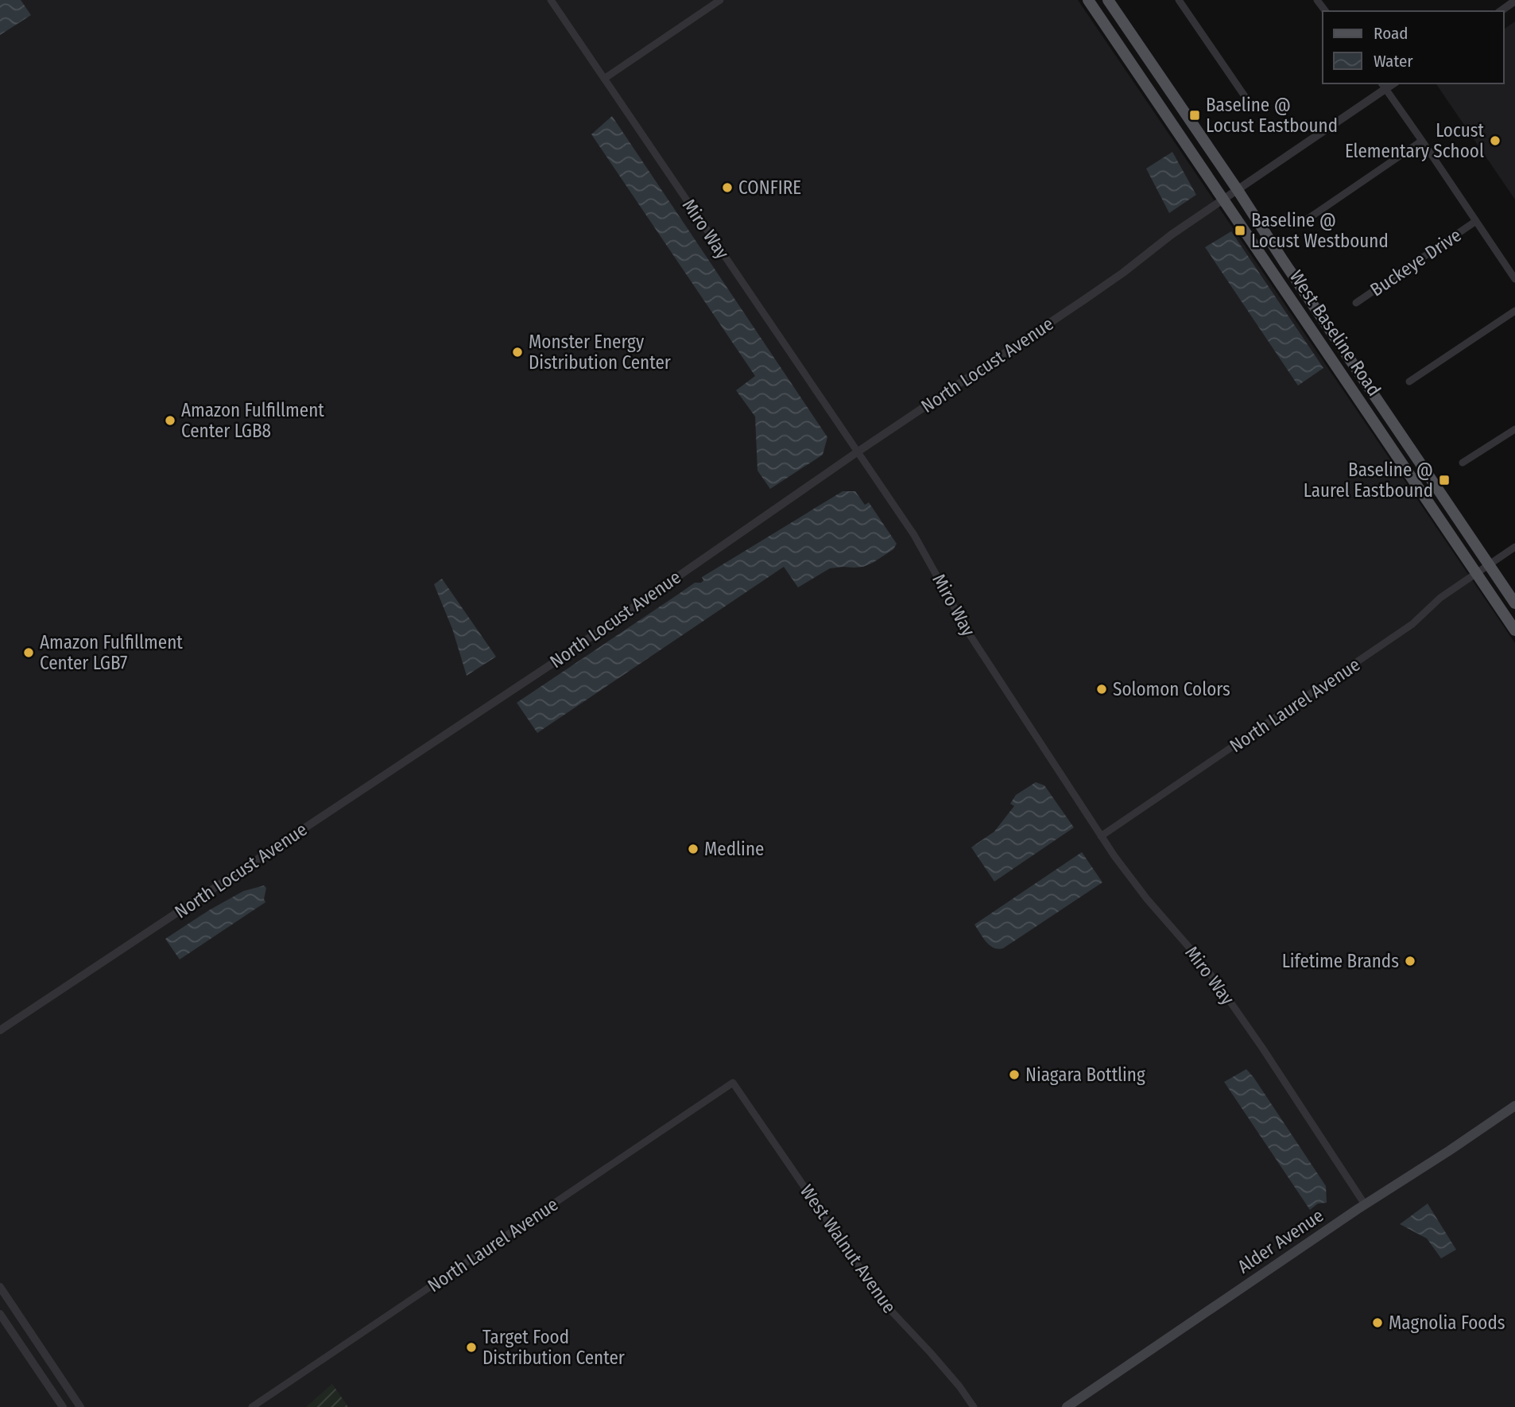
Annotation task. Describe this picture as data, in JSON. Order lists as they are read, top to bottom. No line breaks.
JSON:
{"streets":{"main road":["West Baseline Road","Alder Avenue"],"street":["Miro Way","Buckeye Drive","North Locust Avenue","North Laurel Avenue","West Walnut Avenue"]},"crossings":[["Miro Way","North Locust Avenue"],["Miro Way","North Laurel Avenue"],["Miro Way","Alder Avenue"],["West Baseline Road","North Locust Avenue"],["West Baseline Road","North Laurel Avenue"],["North Laurel Avenue","West Walnut Avenue"]],"places":{"transit":["Baseline @ Locust Eastbound","Baseline @ Locust Westbound","Baseline @ Laurel Eastbound"],"other":["Locust Elementary School","CONFIRE","Monster Energy Distribution Center","Amazon Fulfillment Center LGB8","Amazon Fulfillment Center LGB7","Solomon Colors","Medline","Lifetime Brands","Niagara Bottling","Magnolia Foods","Target Food Distribution Center"]},"legend":["Road","Water"]}
